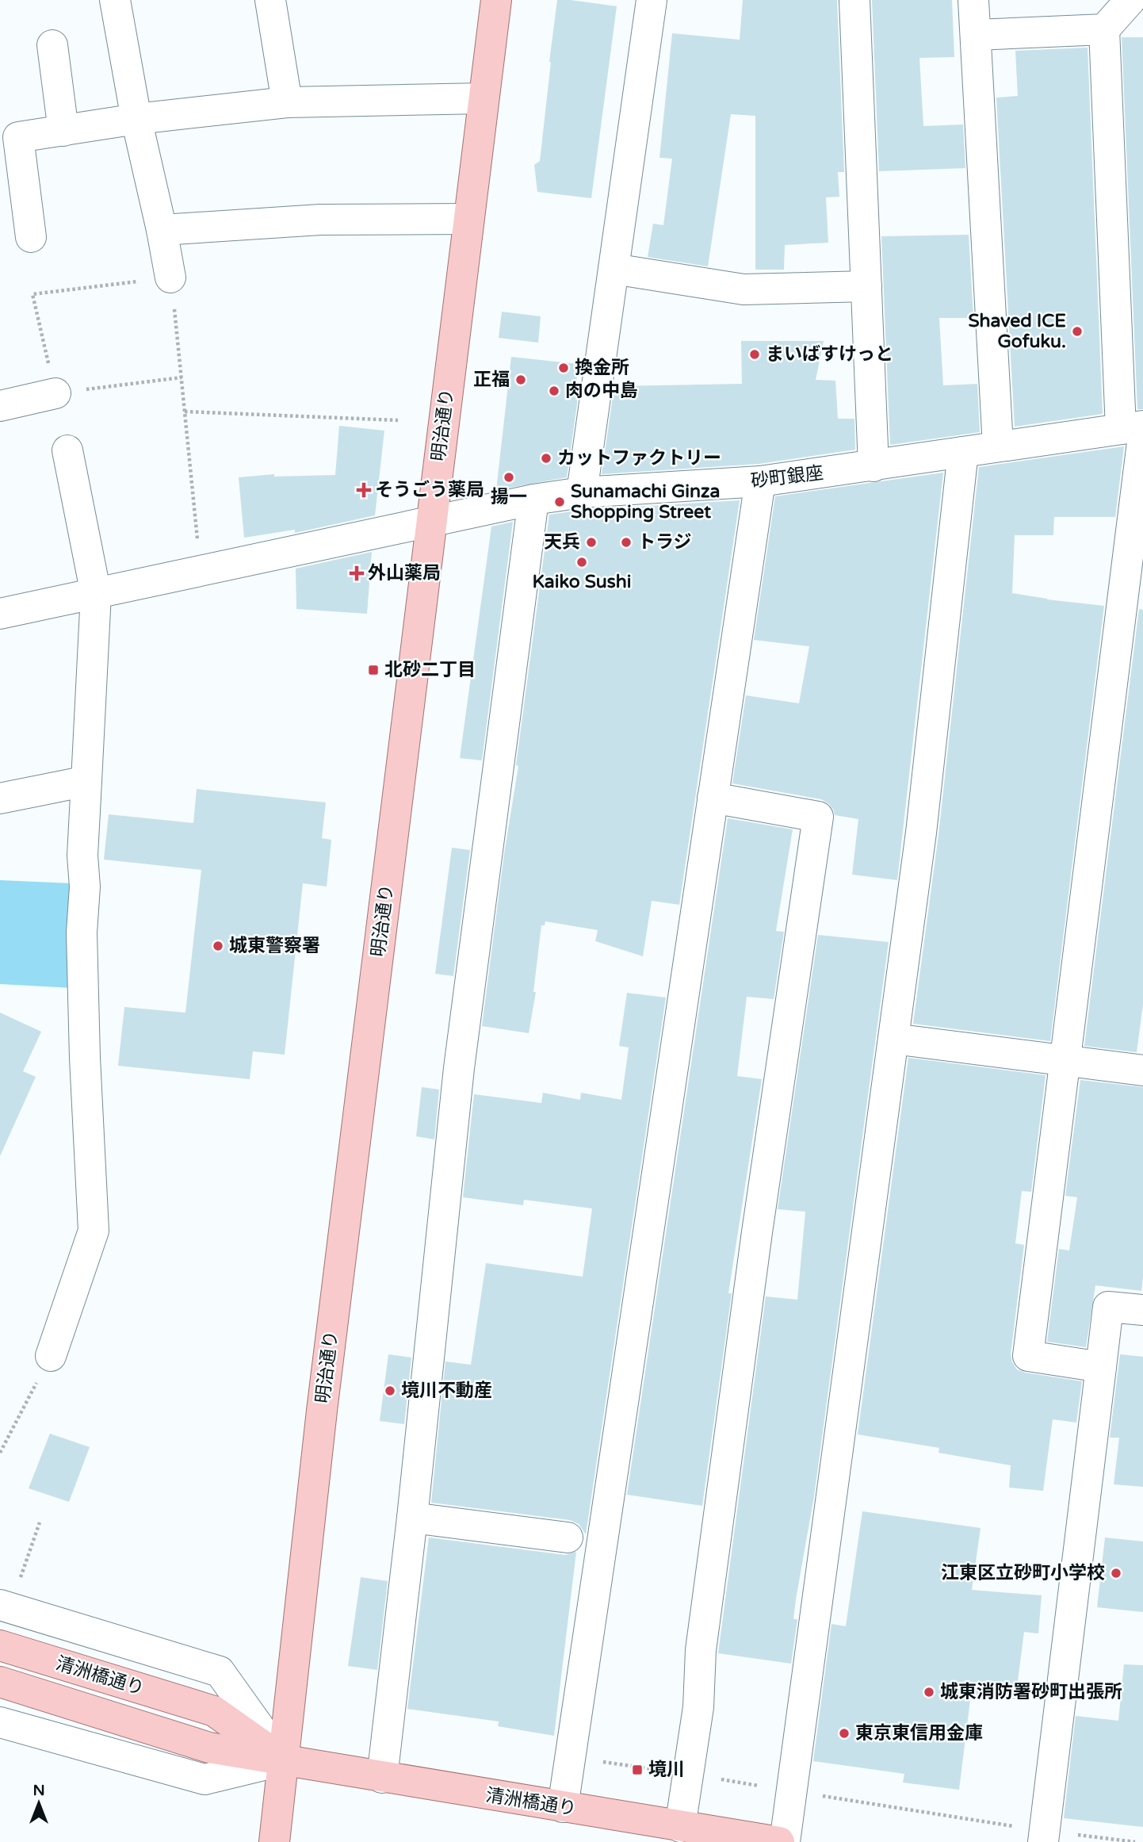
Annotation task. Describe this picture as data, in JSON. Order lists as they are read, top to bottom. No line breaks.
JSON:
{"streets":{"main road":["明治通り","清洲橋通り"],"street":["砂町銀座"]},"crossings":[["明治通り","砂町銀座"],["明治通り","清洲橋通り"]],"places":{"other":["Shaved ICE Gofuku.","まいばすけっと","換金所","正福","肉の中島","カットファクトリー","揚一","Sunamachi Ginza Shopping Street","天兵","トラジ","Kaiko Sushi","城東警察署","境川不動産","江東区立砂町小学校","城東消防署砂町出張所","東京東信用金庫"],"health":["そうごう薬局","外山薬局"],"transit":["北砂二丁目","境川"]},"north":"top"}
